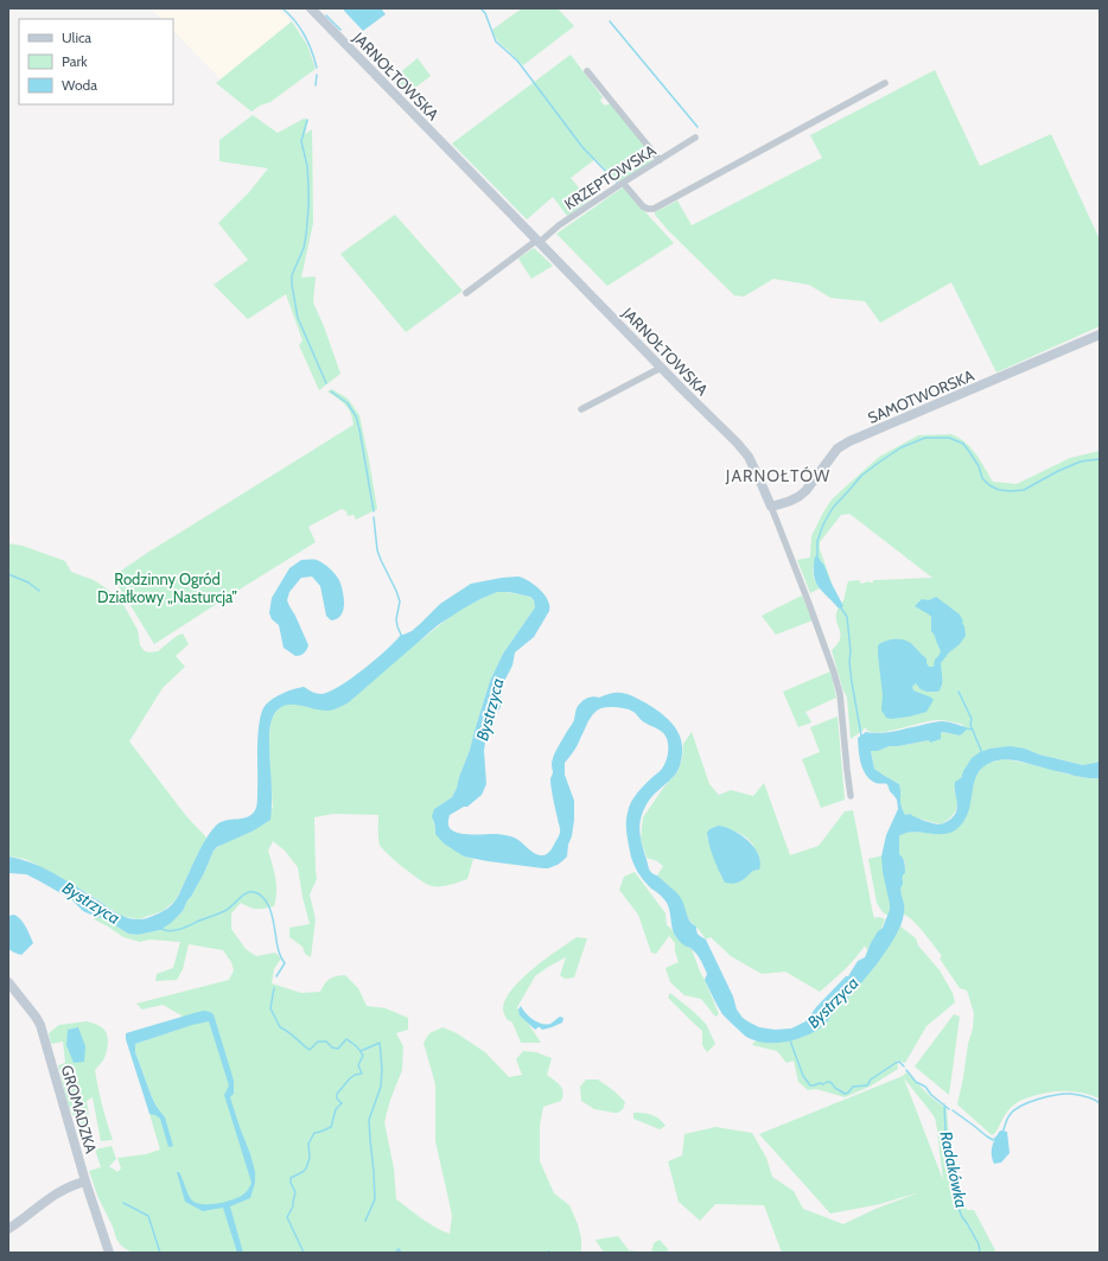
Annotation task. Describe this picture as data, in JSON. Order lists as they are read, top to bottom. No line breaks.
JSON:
{"streets":{"street":["JARNOŁTOWSKA","KRZEPTOWSKA","SAMOTWORSKA","GROMADZKA"]},"crossings":[["JARNOŁTOWSKA","KRZEPTOWSKA"],["JARNOŁTOWSKA","SAMOTWORSKA"]],"districts":["JARNOŁTÓW"],"water":["Bystrzyca","Radakówka"],"parks":["Rodzinny Ogród Działkowy „Nasturcja”"],"legend":["Ulica","Park","Woda"]}
